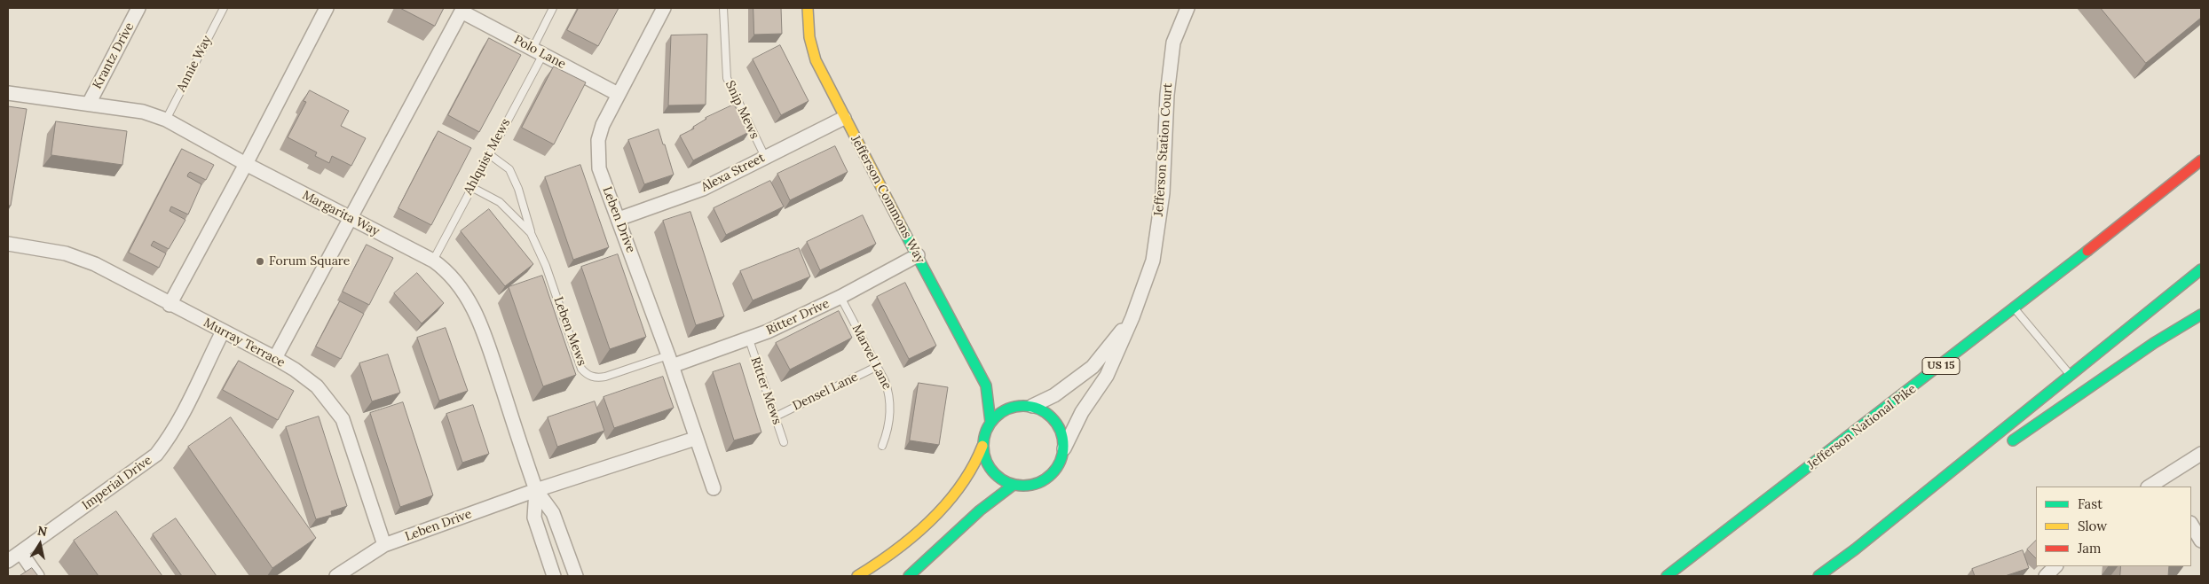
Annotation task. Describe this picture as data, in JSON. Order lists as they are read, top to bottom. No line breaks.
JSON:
{"streets":{"main road":["Jefferson Commons Way","US 15","Jefferson National Pike"],"street":["Polo Lane","Krantz Drive","Jefferson Station Court","Alexa Street","Margarita Way","Leben Drive","Ritter Drive","Murray Terrace","Imperial Drive"],"lane":["Annie Way","Snip Mews","Ahlquist Mews","Leben Mews","Marvel Lane","Ritter Mews","Densel Lane"]},"crossings":[["Polo Lane","Ahlquist Mews"],["Polo Lane","Leben Drive"],["Krantz Drive","Margarita Way"],["Annie Way","Margarita Way"],["Snip Mews","Alexa Street"],["Jefferson Station Court","Jefferson Commons Way"],["Ahlquist Mews","Margarita Way"],["Ahlquist Mews","Leben Mews"],["Alexa Street","Jefferson Commons Way"],["Alexa Street","Leben Drive"],["Jefferson Commons Way","Ritter Drive"],["Margarita Way","Leben Drive"],["Leben Drive","Ritter Drive"],["Leben Drive","Leben Mews"],["Leben Drive","Murray Terrace"],["Ritter Drive","Leben Mews"],["Ritter Drive","Marvel Lane"],["Ritter Drive","Ritter Mews"],["Murray Terrace","Imperial Drive"],["Marvel Lane","Densel Lane"],["Ritter Mews","Densel Lane"]],"places":["Forum Square"],"legend":["Fast","Slow","Jam"],"north":"top"}
